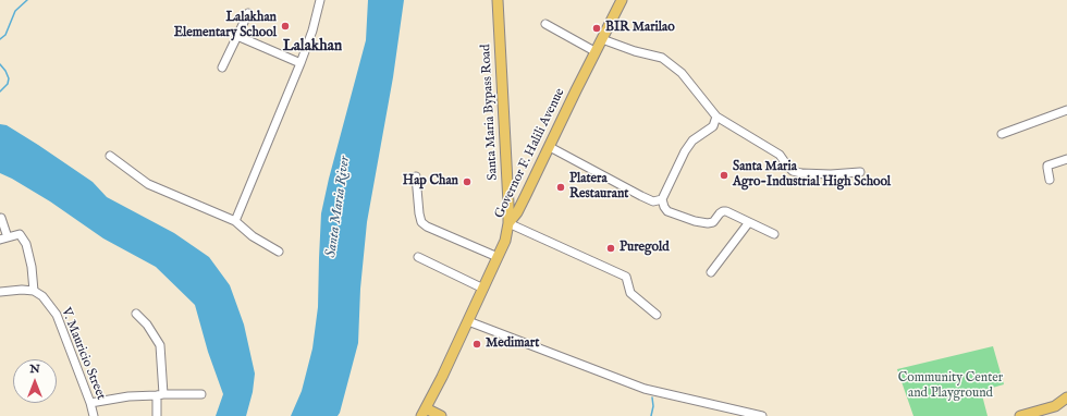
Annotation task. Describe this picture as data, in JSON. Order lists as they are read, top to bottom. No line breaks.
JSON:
{"streets":{"main road":["Santa Maria Bypass Road","Governor F. Halili Avenue"],"street":["V. Mauricio Street"]},"crossings":[["Santa Maria Bypass Road","Governor F. Halili Avenue"]],"districts":["Lalakhan"],"water":["Santa Maria River"],"parks":["Community Center and Playground"],"places":["Lalakhan Elementary School","BIR Marilao","Santa Maria Agro-Industrial High School","Hap Chan","Platera Restaurant","Puregold","Medimart"],"north":"top"}
